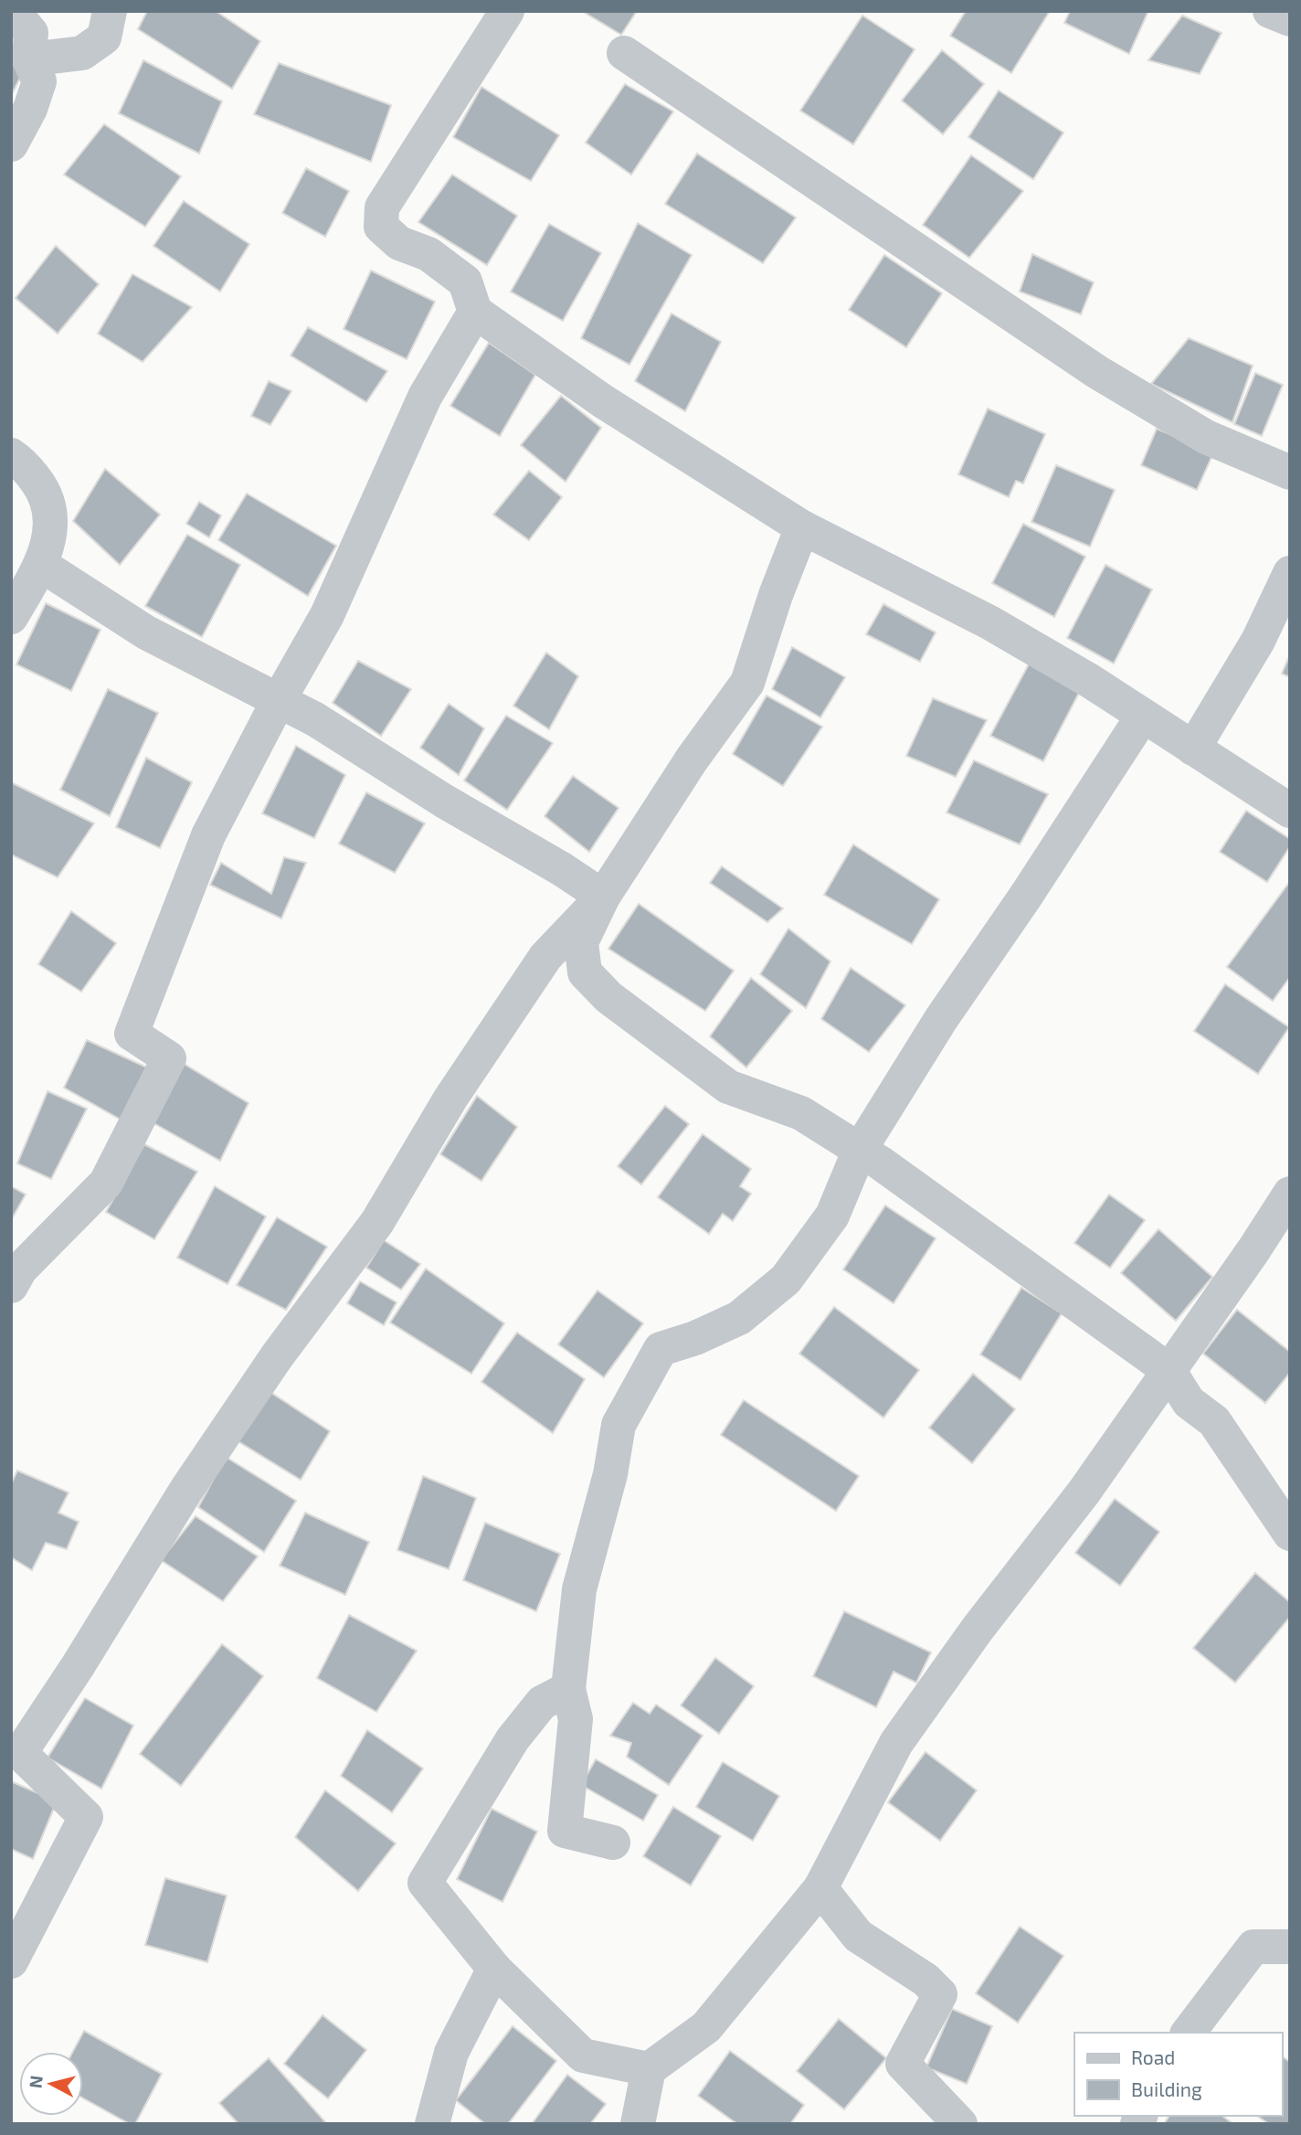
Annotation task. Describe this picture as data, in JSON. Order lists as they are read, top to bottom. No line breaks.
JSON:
{"legend":["Road","Building"],"north":"left"}
